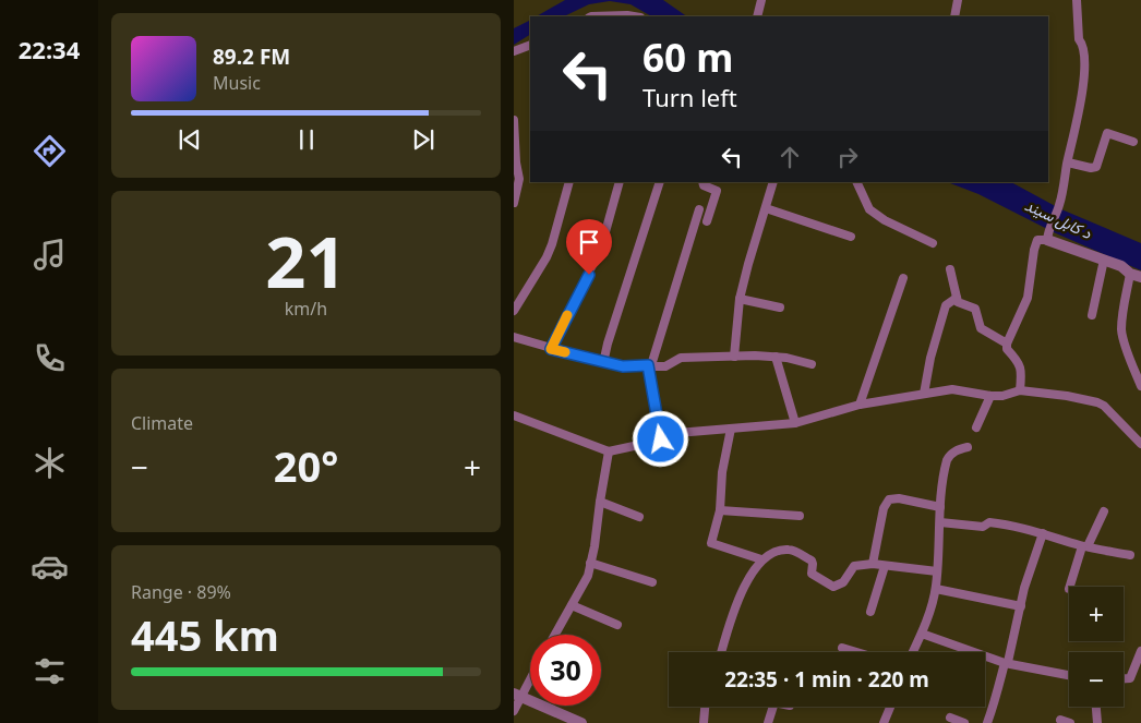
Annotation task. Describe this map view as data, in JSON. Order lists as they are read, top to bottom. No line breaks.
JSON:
{"water":["د کابل سيند"],"page":{"tabs":"22:34","turn":["60 m","Turn left"],"song":["89.2 FM","Music"],"tile":[["21","km/h"],"Climate",["Range · 89%","445 km"]],"heat":["−","20°","+"],"map_buttons":["+","−"],"limit":"30","trip":"22:35 · 1 min · 220 m"}}
